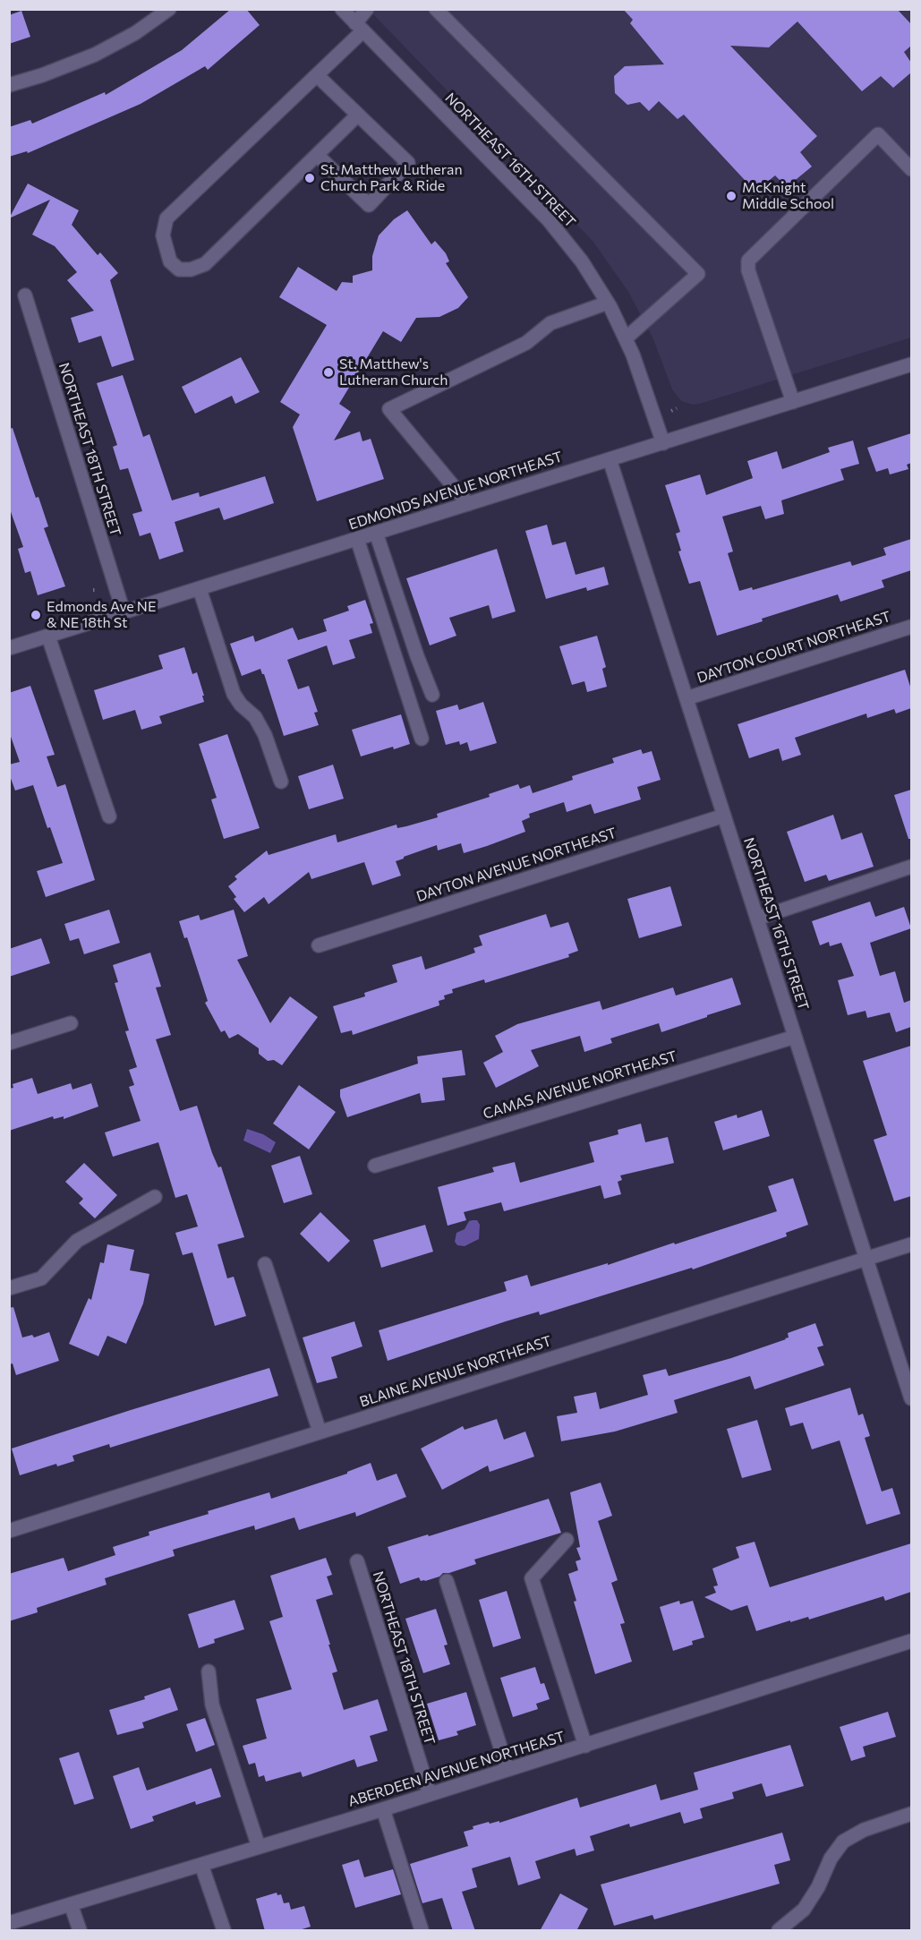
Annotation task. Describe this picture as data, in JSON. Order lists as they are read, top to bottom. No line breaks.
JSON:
{"streets":{"street":["NORTHEAST 16TH STREET","NORTHEAST 18TH STREET","EDMONDS AVENUE NORTHEAST","DAYTON COURT NORTHEAST","DAYTON AVENUE NORTHEAST","CAMAS AVENUE NORTHEAST","BLAINE AVENUE NORTHEAST","ABERDEEN AVENUE NORTHEAST"]},"crossings":[["NORTHEAST 16TH STREET","EDMONDS AVENUE NORTHEAST"],["NORTHEAST 16TH STREET","DAYTON COURT NORTHEAST"],["NORTHEAST 16TH STREET","DAYTON AVENUE NORTHEAST"],["NORTHEAST 16TH STREET","CAMAS AVENUE NORTHEAST"],["NORTHEAST 16TH STREET","BLAINE AVENUE NORTHEAST"],["NORTHEAST 18TH STREET","EDMONDS AVENUE NORTHEAST"],["NORTHEAST 18TH STREET","ABERDEEN AVENUE NORTHEAST"]],"places":["St. Matthew Lutheran Church Park & Ride","McKnight Middle School","St. Matthew's Lutheran Church","Edmonds Ave NE & NE 18th St"]}
